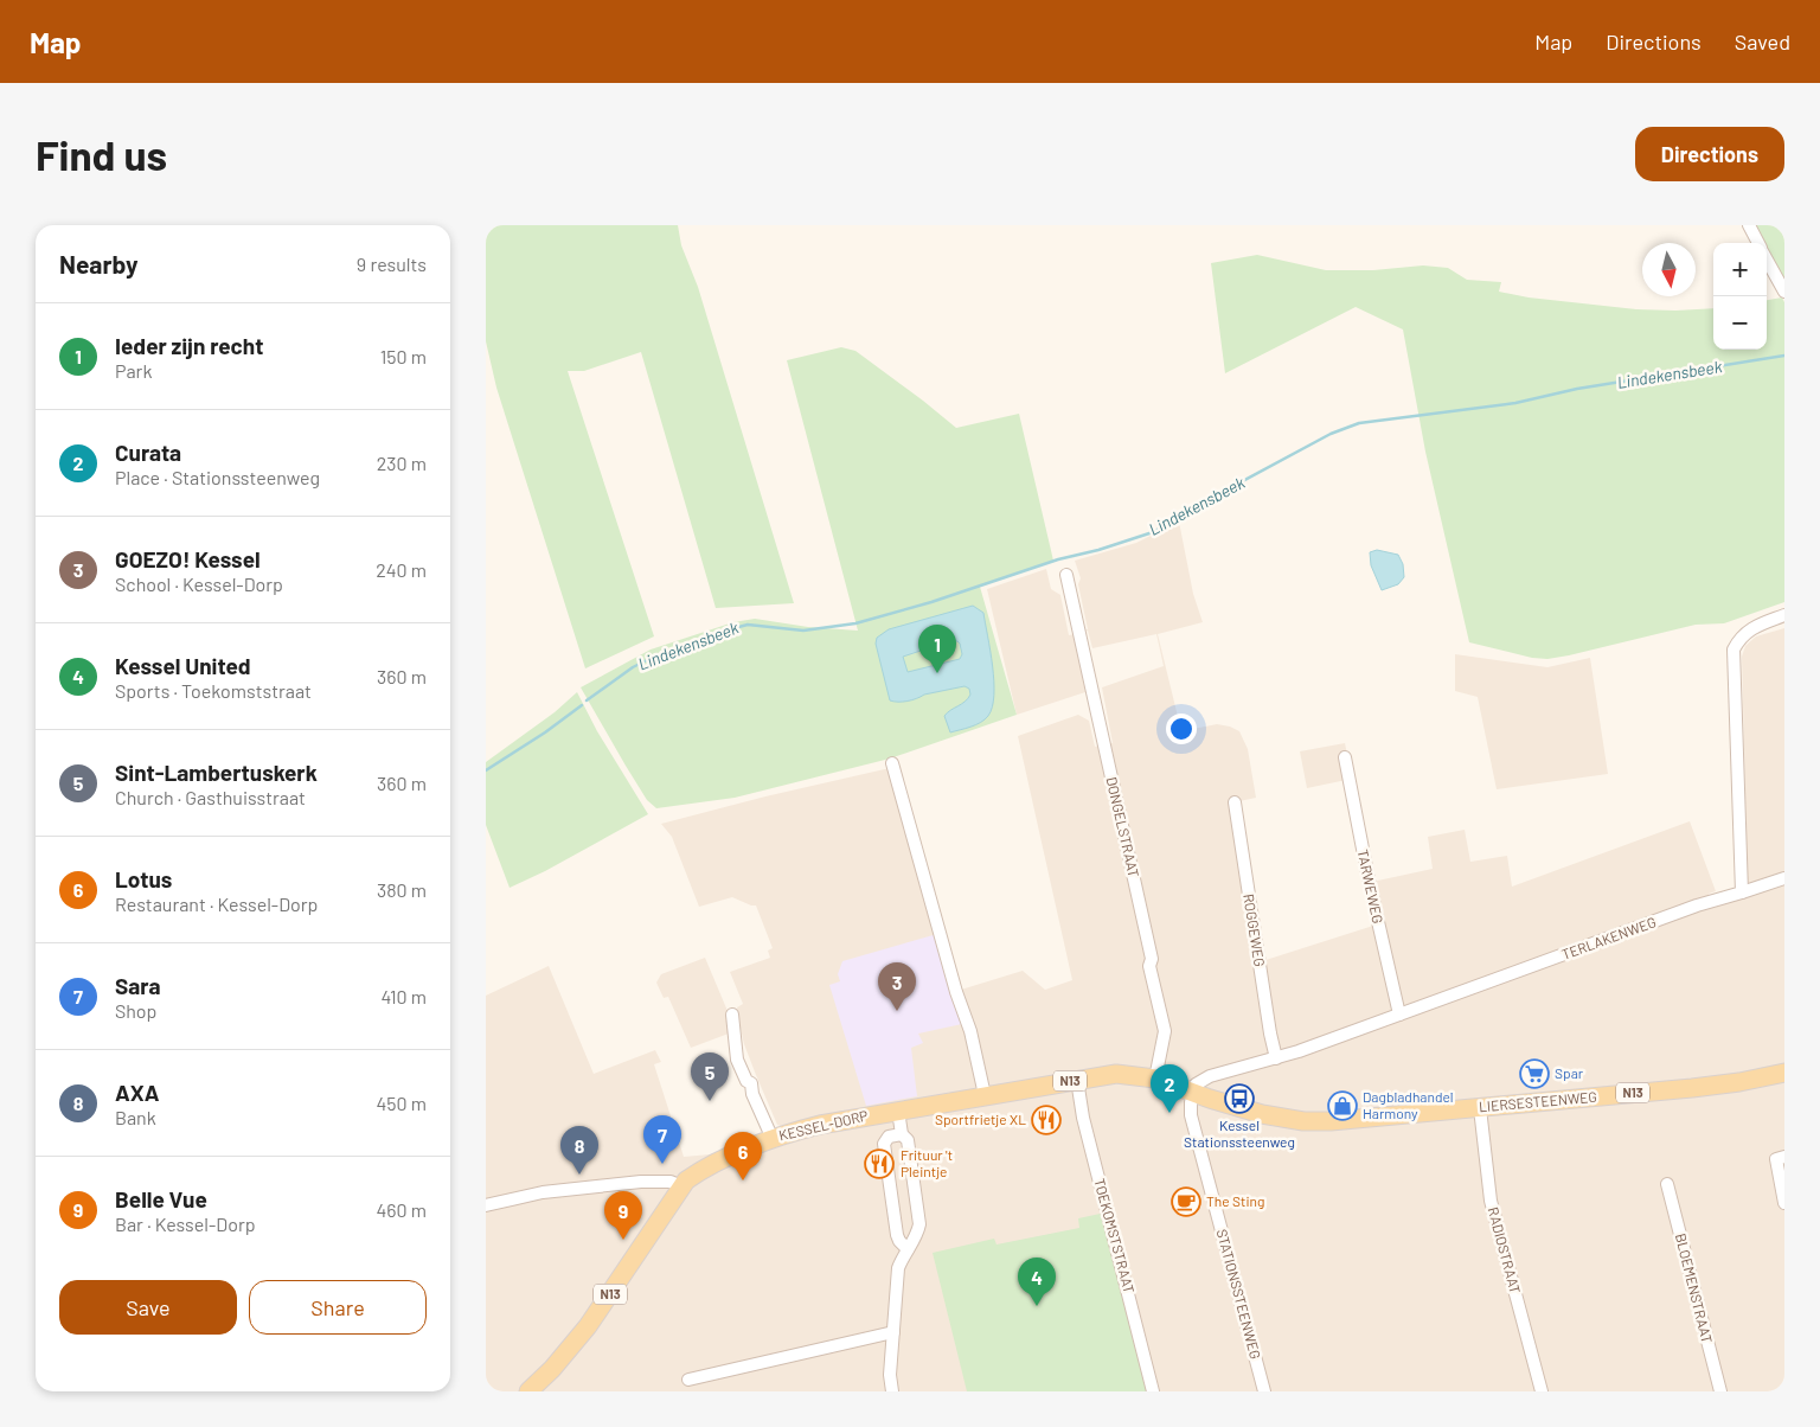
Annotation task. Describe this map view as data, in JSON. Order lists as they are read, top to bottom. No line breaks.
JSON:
{"streets":{"main road":["N13","LIERSESTEENWEG","KESSEL-DORP"],"street":["DONGELSTRAAT","TARWEWEG","ROGGEWEG","TERLAKENWEG","TOEKOMSTSTRAAT","RADIOSTRAAT","BLOEMENSTRAAT","STATIONSSTEENWEG"]},"crossings":[["DONGELSTRAAT","LIERSESTEENWEG"],["DONGELSTRAAT","KESSEL-DORP"],["TARWEWEG","TERLAKENWEG"],["ROGGEWEG","TERLAKENWEG"],["TERLAKENWEG","LIERSESTEENWEG"],["TERLAKENWEG","STATIONSSTEENWEG"],["LIERSESTEENWEG","KESSEL-DORP"],["LIERSESTEENWEG","RADIOSTRAAT"],["LIERSESTEENWEG","STATIONSSTEENWEG"],["KESSEL-DORP","TOEKOMSTSTRAAT"]],"water":["Lindekensbeek"],"places":{"supermarket":["Spar"],"bus stop":["Kessel Stationssteenweg"],"shop":["Dagbladhandel Harmony"],"restaurant":["Sportfrietje XL","Frituur 't Pleintje"],"cafe":["The Sting"]},"north":"bottom","page":{"header":"Map","nav":["Map","Directions","Saved"],"buttons":["Directions",["Save","Share"]],"title":"Find us","heading":["Nearby","9 results"],"map_buttons":["+","−"],"list":[{"mark":"1","name":"Ieder zijn recht","note":"Park","value":"150 m"},{"mark":"2","name":"Curata","note":"Place · Stationssteenweg","value":"230 m"},{"mark":"3","name":"GOEZO! Kessel","note":"School · Kessel-Dorp","value":"240 m"},{"mark":"4","name":"Kessel United","note":"Sports · Toekomststraat","value":"360 m"},{"mark":"5","name":"Sint-Lambertuskerk","note":"Church · Gasthuisstraat","value":"360 m"},{"mark":"6","name":"Lotus","note":"Restaurant · Kessel-Dorp","value":"380 m"},{"mark":"7","name":"Sara","note":"Shop","value":"410 m"},{"mark":"8","name":"AXA","note":"Bank","value":"450 m"},{"mark":"9","name":"Belle Vue","note":"Bar · Kessel-Dorp","value":"460 m"}],"pins":["1","3","5","2","7","8","6","9","4"]}}
